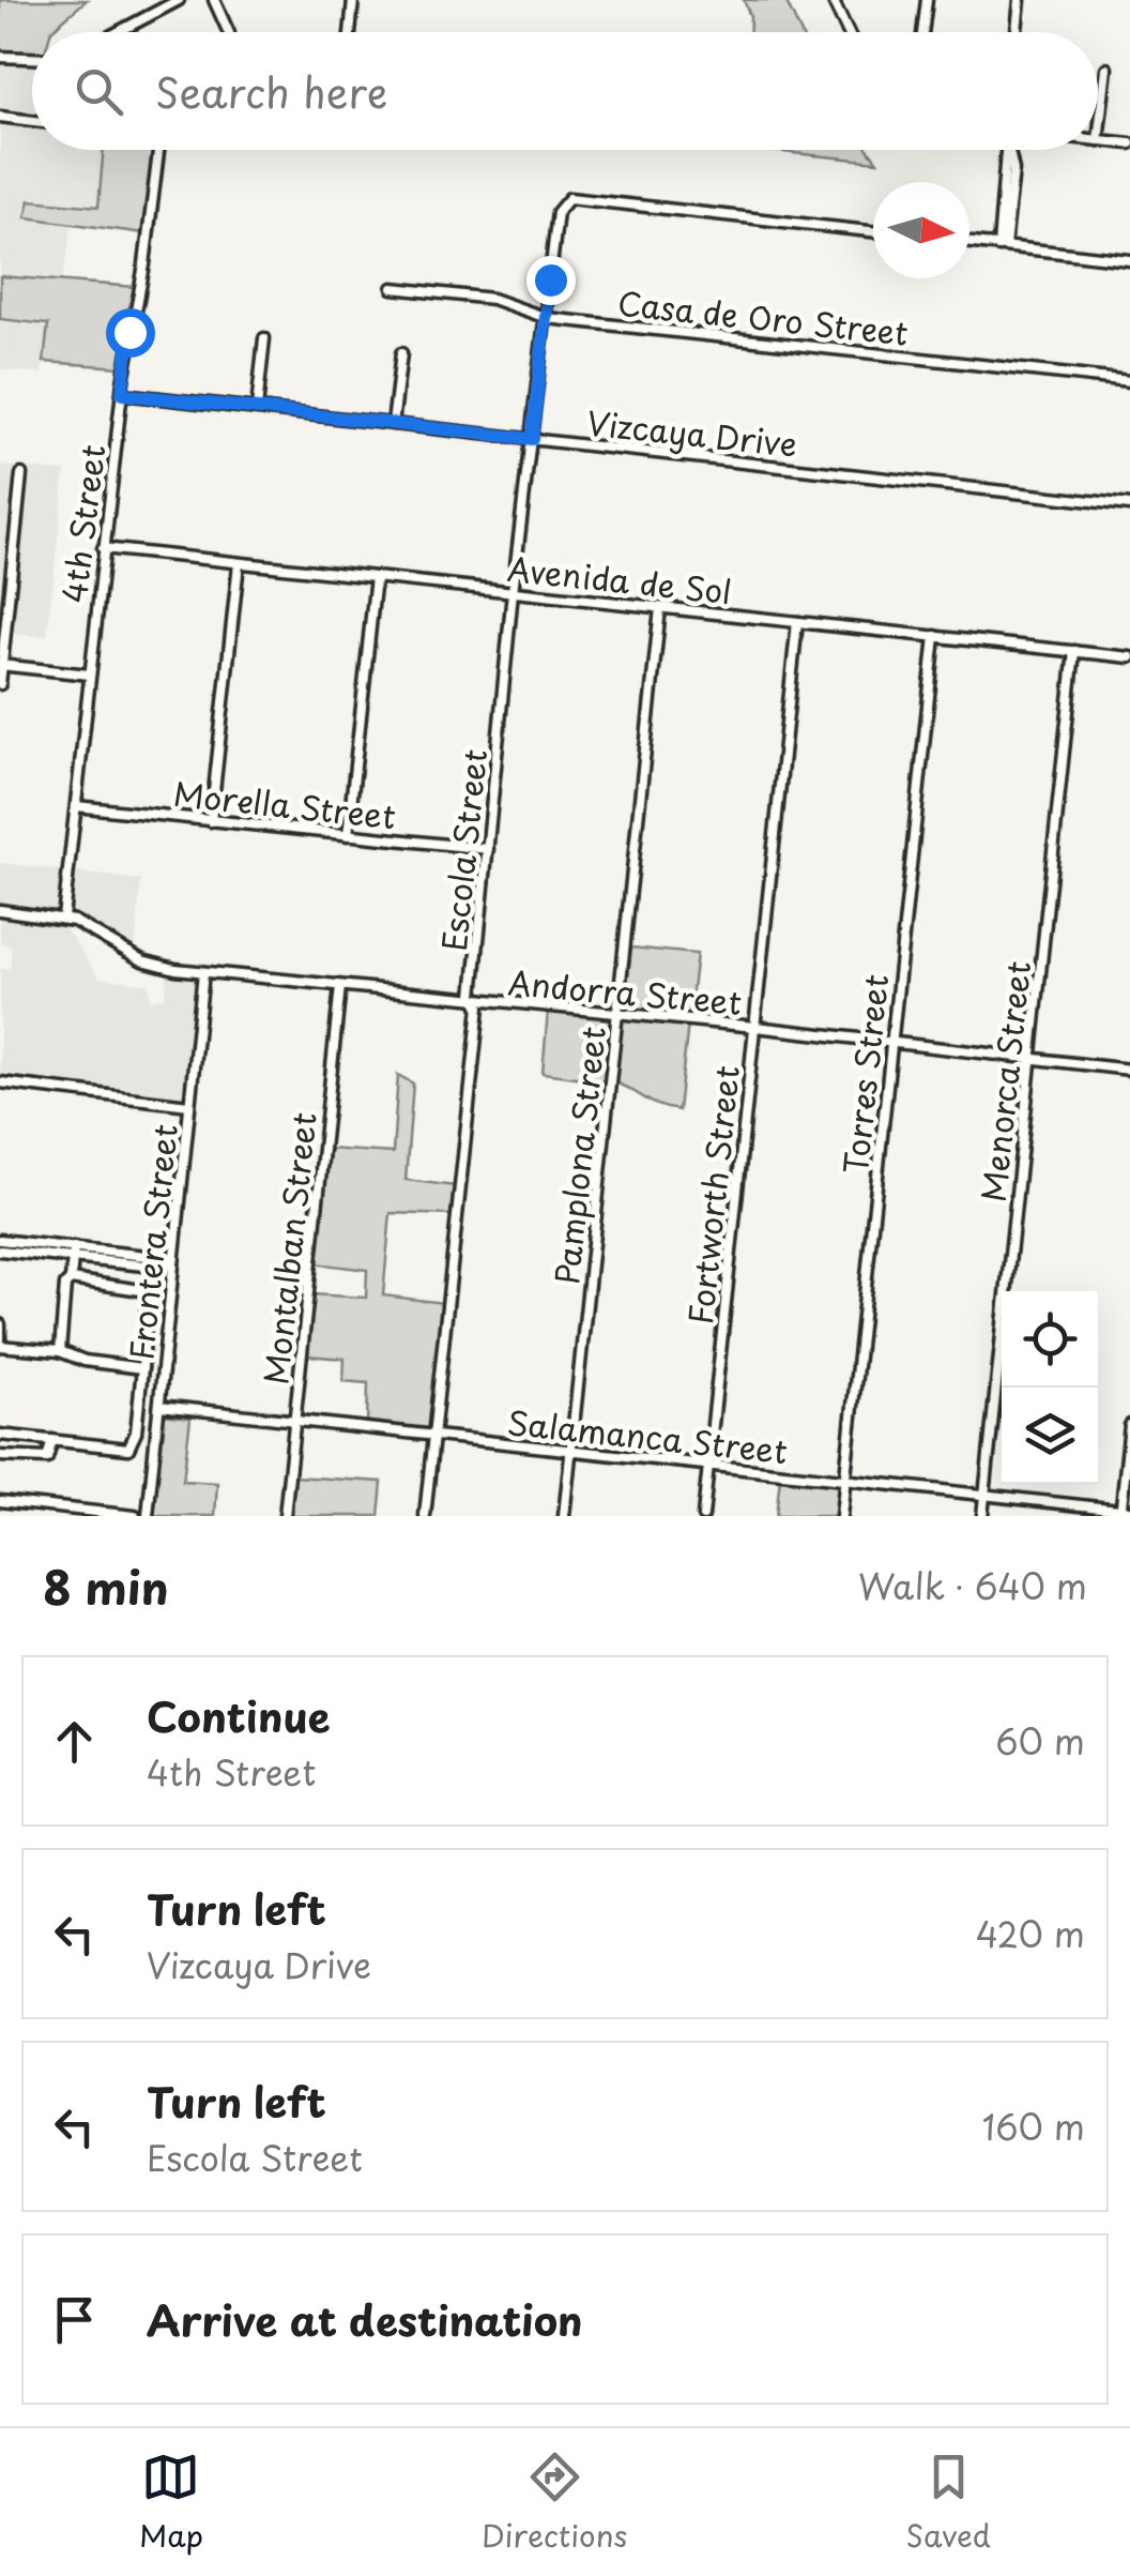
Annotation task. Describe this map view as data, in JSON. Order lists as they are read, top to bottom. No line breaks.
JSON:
{"streets":{"street":["Casa de Oro Street","Vizcaya Drive","4th Street","Avenida de Sol","Morella Street","Escola Street","Andorra Street","Torres Street","Menorca Street","Pamplona Street","Fortworth Street","Frontera Street","Montalban Street","Salamanca Street"]},"crossings":[["Casa de Oro Street","Escola Street"],["Vizcaya Drive","4th Street"],["Vizcaya Drive","Escola Street"],["4th Street","Avenida de Sol"],["4th Street","Morella Street"],["4th Street","Andorra Street"],["Avenida de Sol","Escola Street"],["Avenida de Sol","Torres Street"],["Avenida de Sol","Menorca Street"],["Avenida de Sol","Pamplona Street"],["Avenida de Sol","Fortworth Street"],["Morella Street","Escola Street"],["Escola Street","Andorra Street"],["Escola Street","Salamanca Street"],["Andorra Street","Torres Street"],["Andorra Street","Menorca Street"],["Andorra Street","Pamplona Street"],["Andorra Street","Fortworth Street"],["Andorra Street","Frontera Street"],["Andorra Street","Montalban Street"],["Torres Street","Salamanca Street"],["Menorca Street","Salamanca Street"],["Pamplona Street","Salamanca Street"],["Fortworth Street","Salamanca Street"],["Frontera Street","Salamanca Street"],["Montalban Street","Salamanca Street"]],"north":"right","page":{"search":"Search here","heading":["8 min","Walk · 640 m"],"list":[["Continue","4th Street","60 m"],["Turn left","Vizcaya Drive","420 m"],["Turn left","Escola Street","160 m"],"Arrive at destination"],"nav":["Map","Directions","Saved"]}}
